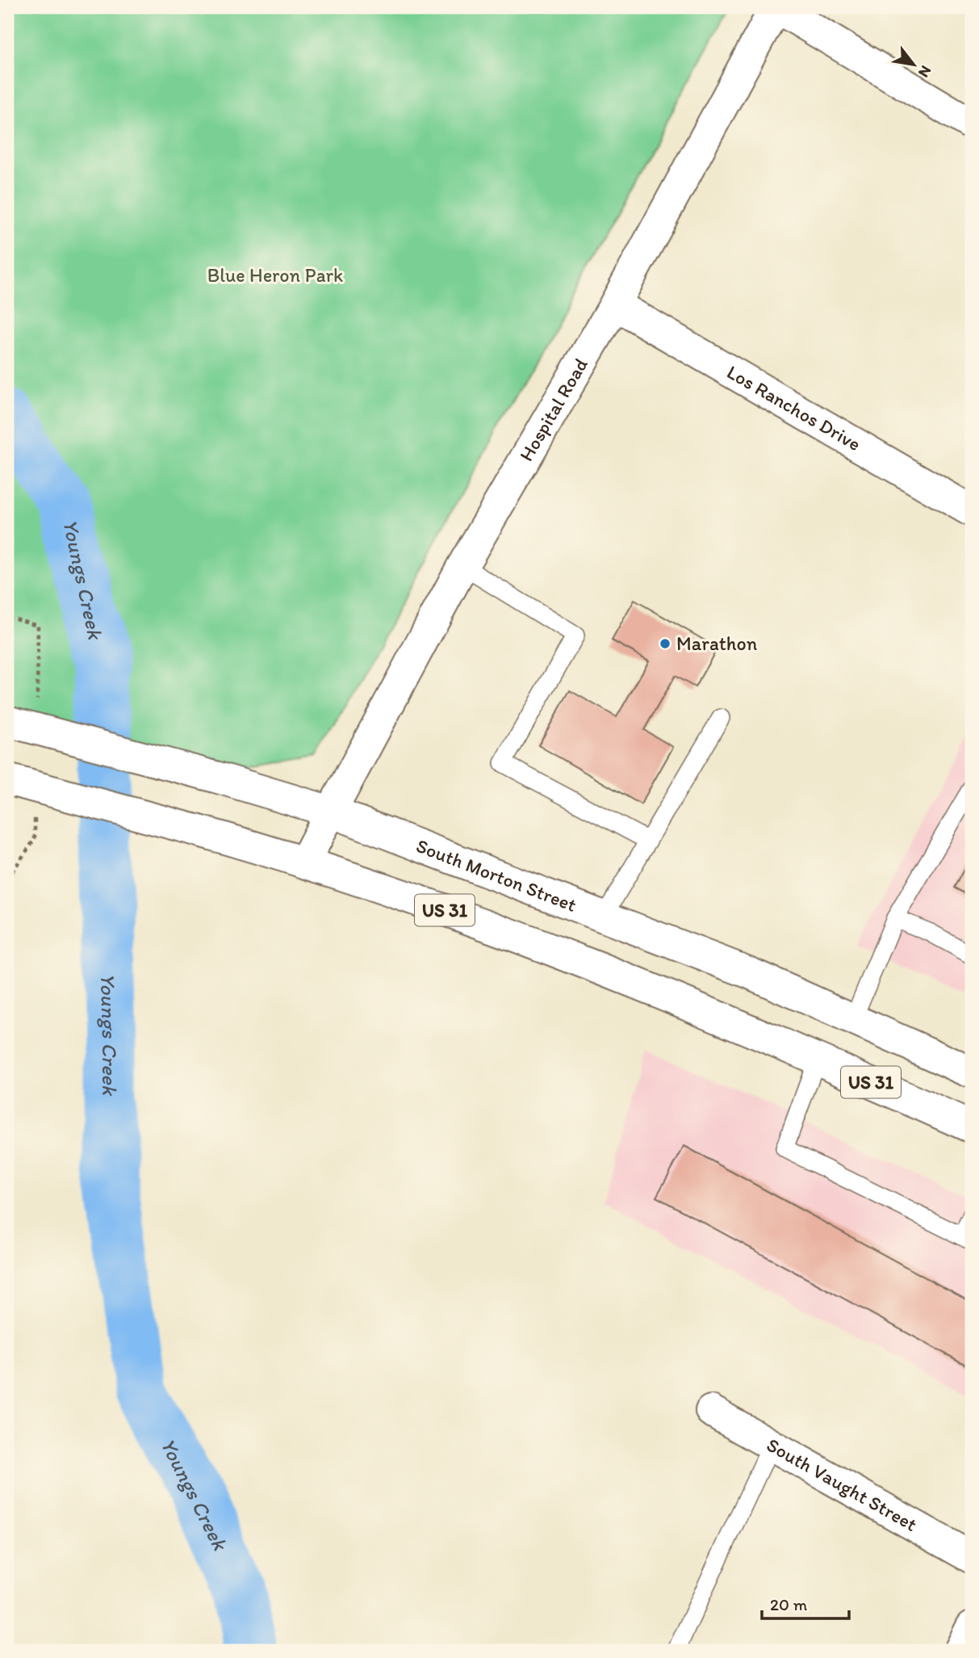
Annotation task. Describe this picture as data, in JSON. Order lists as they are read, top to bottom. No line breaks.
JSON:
{"streets":{"main road":["Los Ranchos Drive","Hospital Road","South Morton Street","US 31","South Vaught Street"]},"crossings":[["Los Ranchos Drive","Hospital Road"],["Hospital Road","South Morton Street"],["Hospital Road","US 31"]],"water":["Youngs Creek"],"parks":["Blue Heron Park"],"places":["Marathon"],"scale_bar":"20 m","north":"bottom right"}
